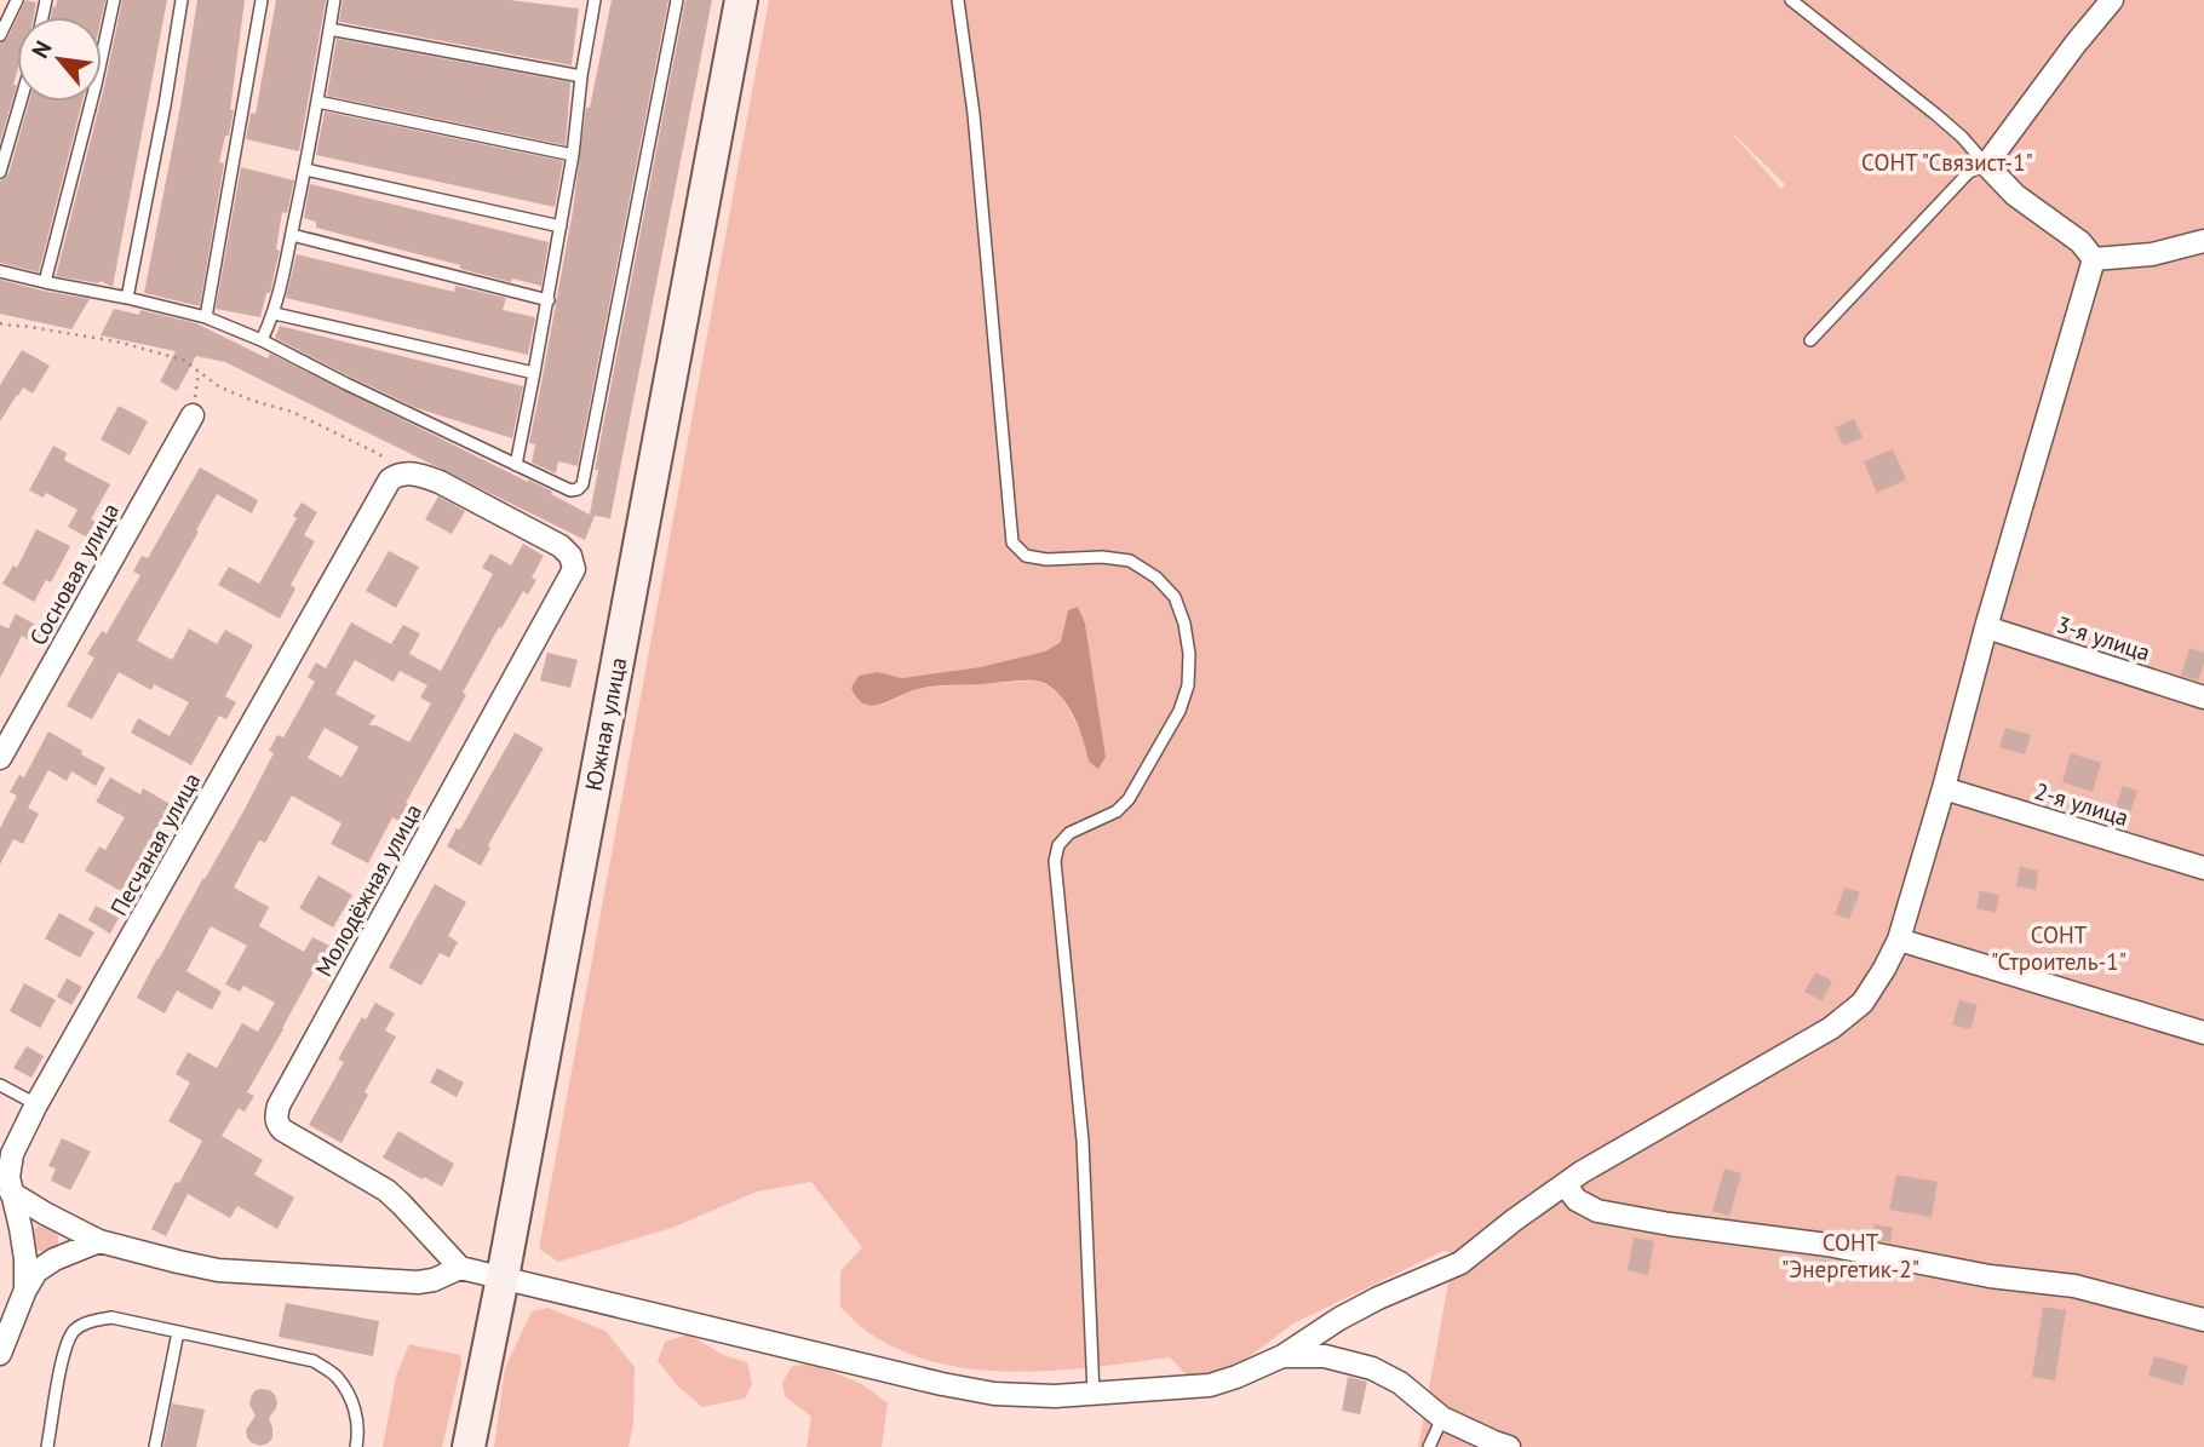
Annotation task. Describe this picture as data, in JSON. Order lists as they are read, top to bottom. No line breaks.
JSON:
{"streets":{"main road":["Южная улица"],"street":["Сосновая улица","3-я улица","2-я улица","Песчаная улица","Молодёжная улица"]},"crossings":[["Песчаная улица","Молодёжная улица"]],"parks":["СОНТ \"Связист-1\"","СОНТ \"Строитель-1\"","СОНТ \"Энергетик-2\""],"north":"top left"}
